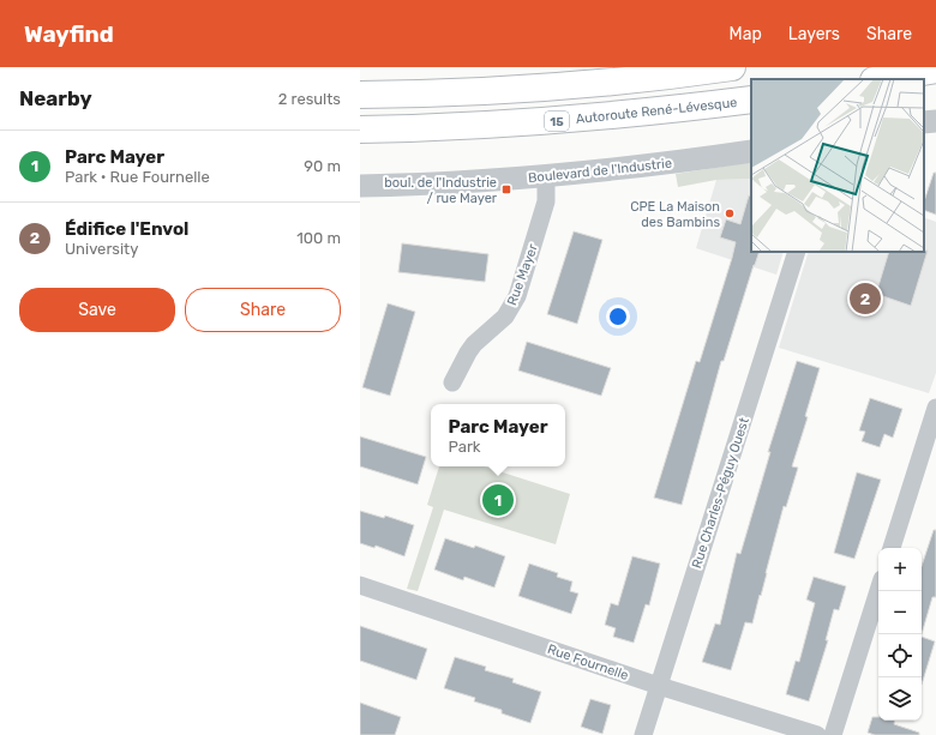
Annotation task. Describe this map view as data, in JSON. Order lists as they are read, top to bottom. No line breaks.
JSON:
{"streets":{"highway":["Autoroute René-Lévesque","15"],"street":["Boulevard de l'Industrie","Rue Mayer","Rue Charles-Péguy Ouest","Rue Fournelle"]},"crossings":[["Boulevard de l'Industrie","Rue Mayer"],["Rue Charles-Péguy Ouest","Rue Fournelle"]],"places":{"transit":["boul. de l'Industrie / rue Mayer"],"other":["CPE La Maison des Bambins"]},"page":{"header":"Wayfind","nav":["Map","Layers","Share"],"heading":["Nearby","2 results"],"list":[{"mark":"1","name":"Parc Mayer","note":"Park · Rue Fournelle","value":"90 m"},{"mark":"2","name":"Édifice l'Envol","note":"University","value":"100 m"}],"buttons":["Save","Share"],"pins":["2","1"],"popup":["Parc Mayer","Park"],"map_buttons":["+","−"]}}
